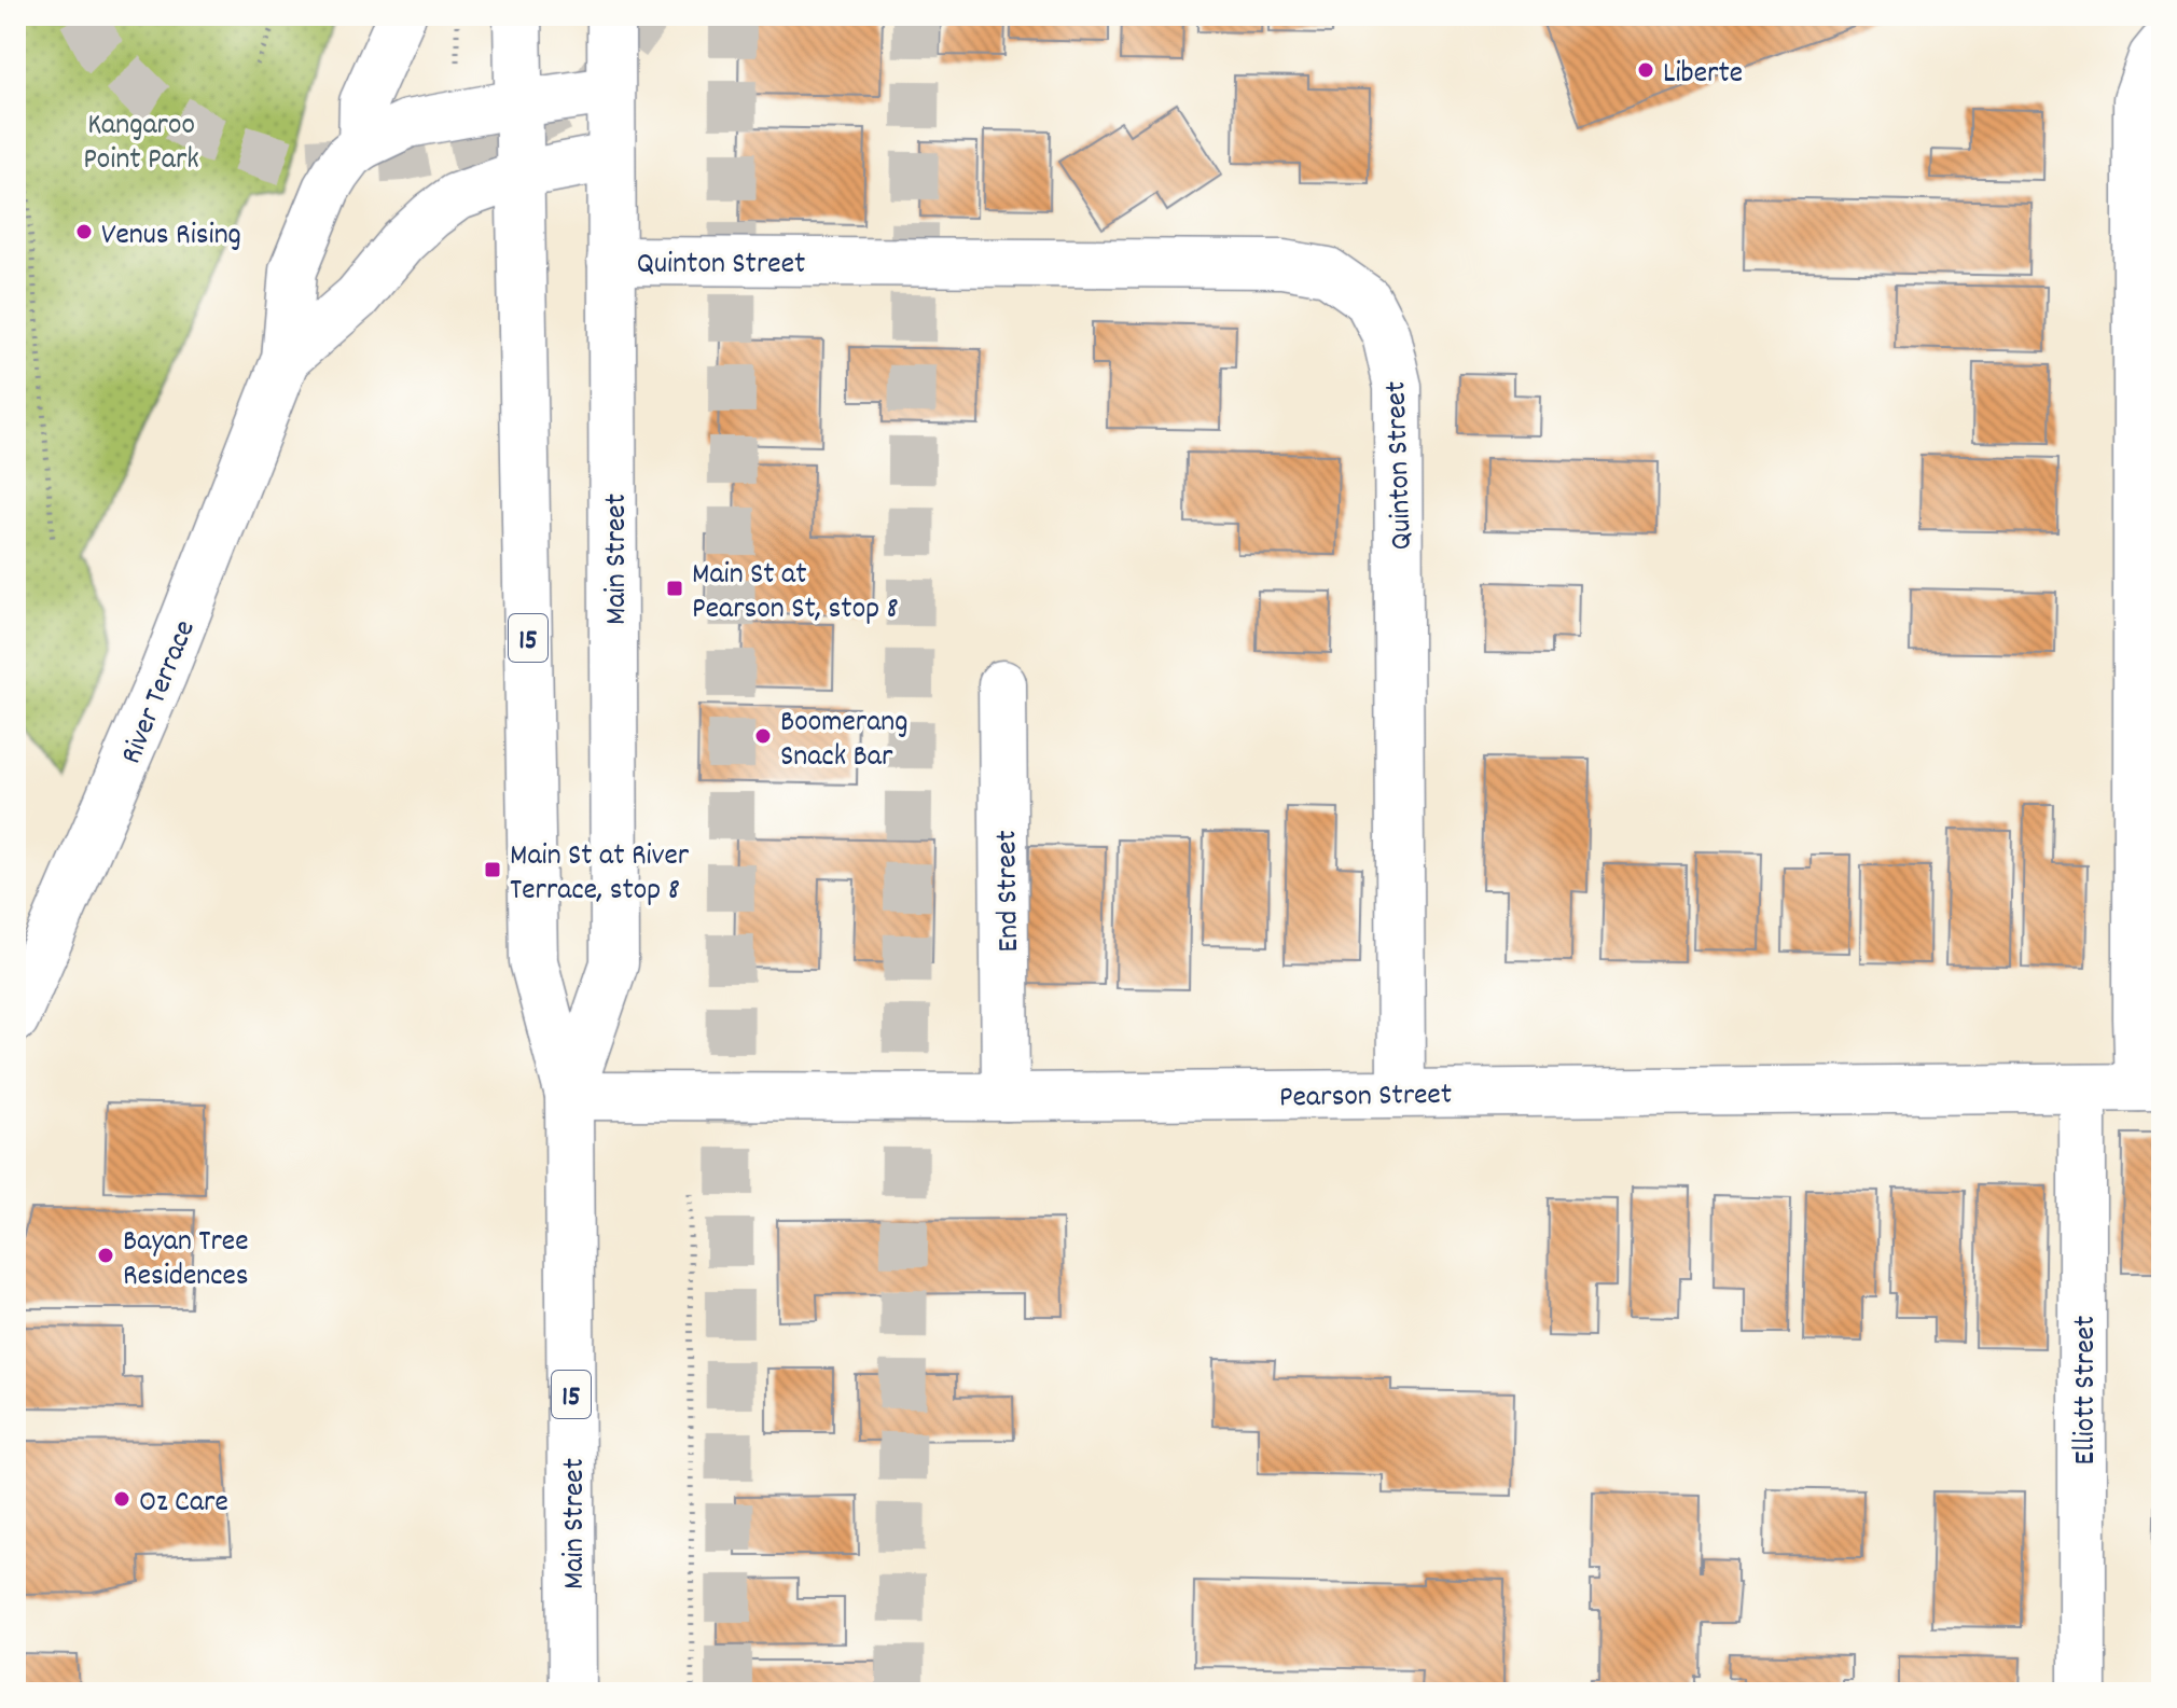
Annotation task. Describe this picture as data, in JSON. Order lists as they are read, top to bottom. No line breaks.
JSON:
{"streets":{"main road":["Quinton Street","Main Street","15","River Terrace","End Street","Pearson Street","Elliott Street"]},"crossings":[["Quinton Street","Main Street"],["Quinton Street","Pearson Street"],["Main Street","River Terrace"],["Main Street","Pearson Street"],["End Street","Pearson Street"],["Pearson Street","Elliott Street"]],"parks":["Kangaroo Point Park"],"places":{"other":["Liberte","Venus Rising","Boomerang Snack Bar","Bayan Tree Residences","Oz Care"],"transit":["Main St at Pearson St, stop 8","Main St at River Terrace, stop 8"]}}
